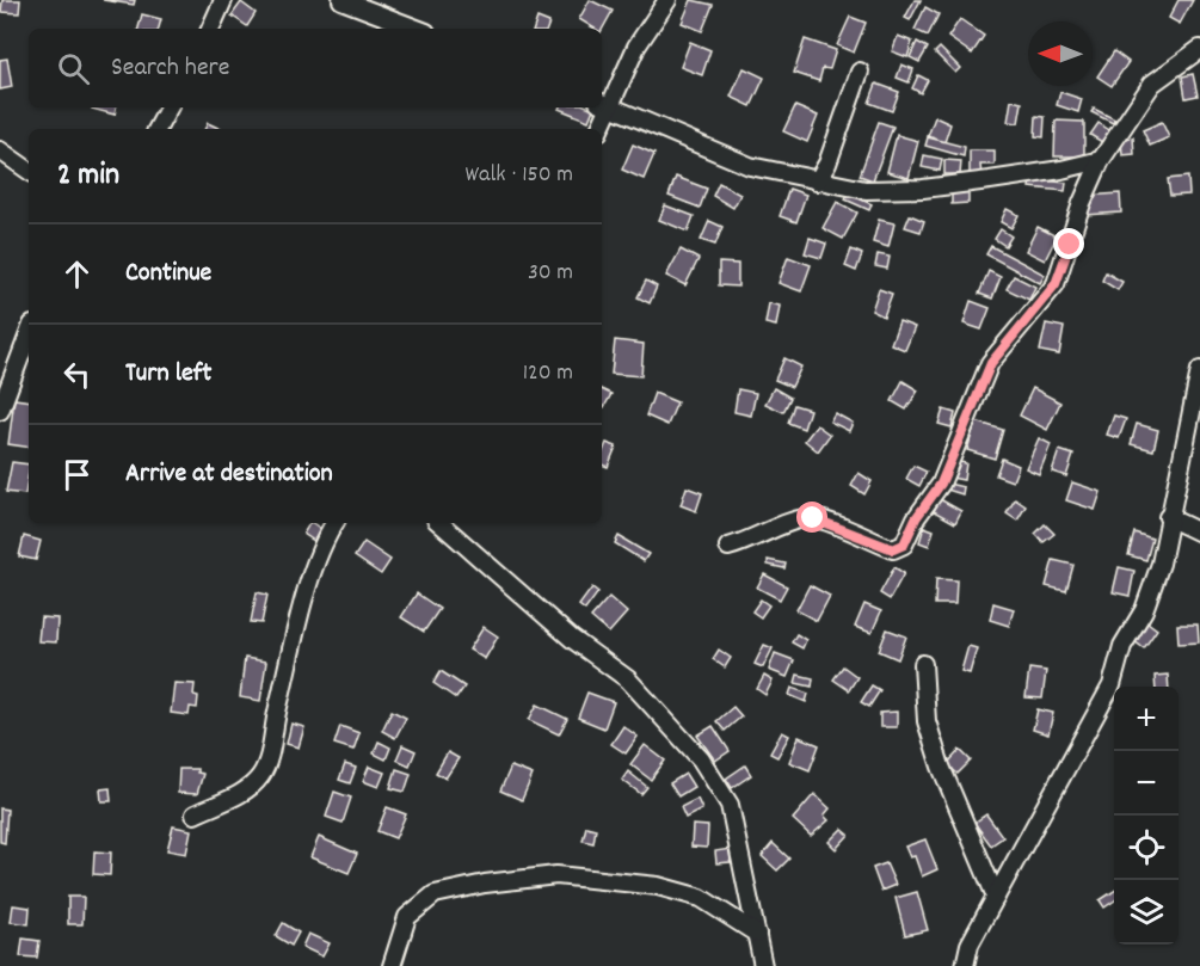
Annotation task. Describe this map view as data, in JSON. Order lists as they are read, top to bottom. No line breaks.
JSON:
{"north":"left","page":{"search":"Search here","heading":["2 min","Walk · 150 m"],"list":[["Continue","30 m"],["Turn left","120 m"],"Arrive at destination"],"map_buttons":["+","−"]}}
